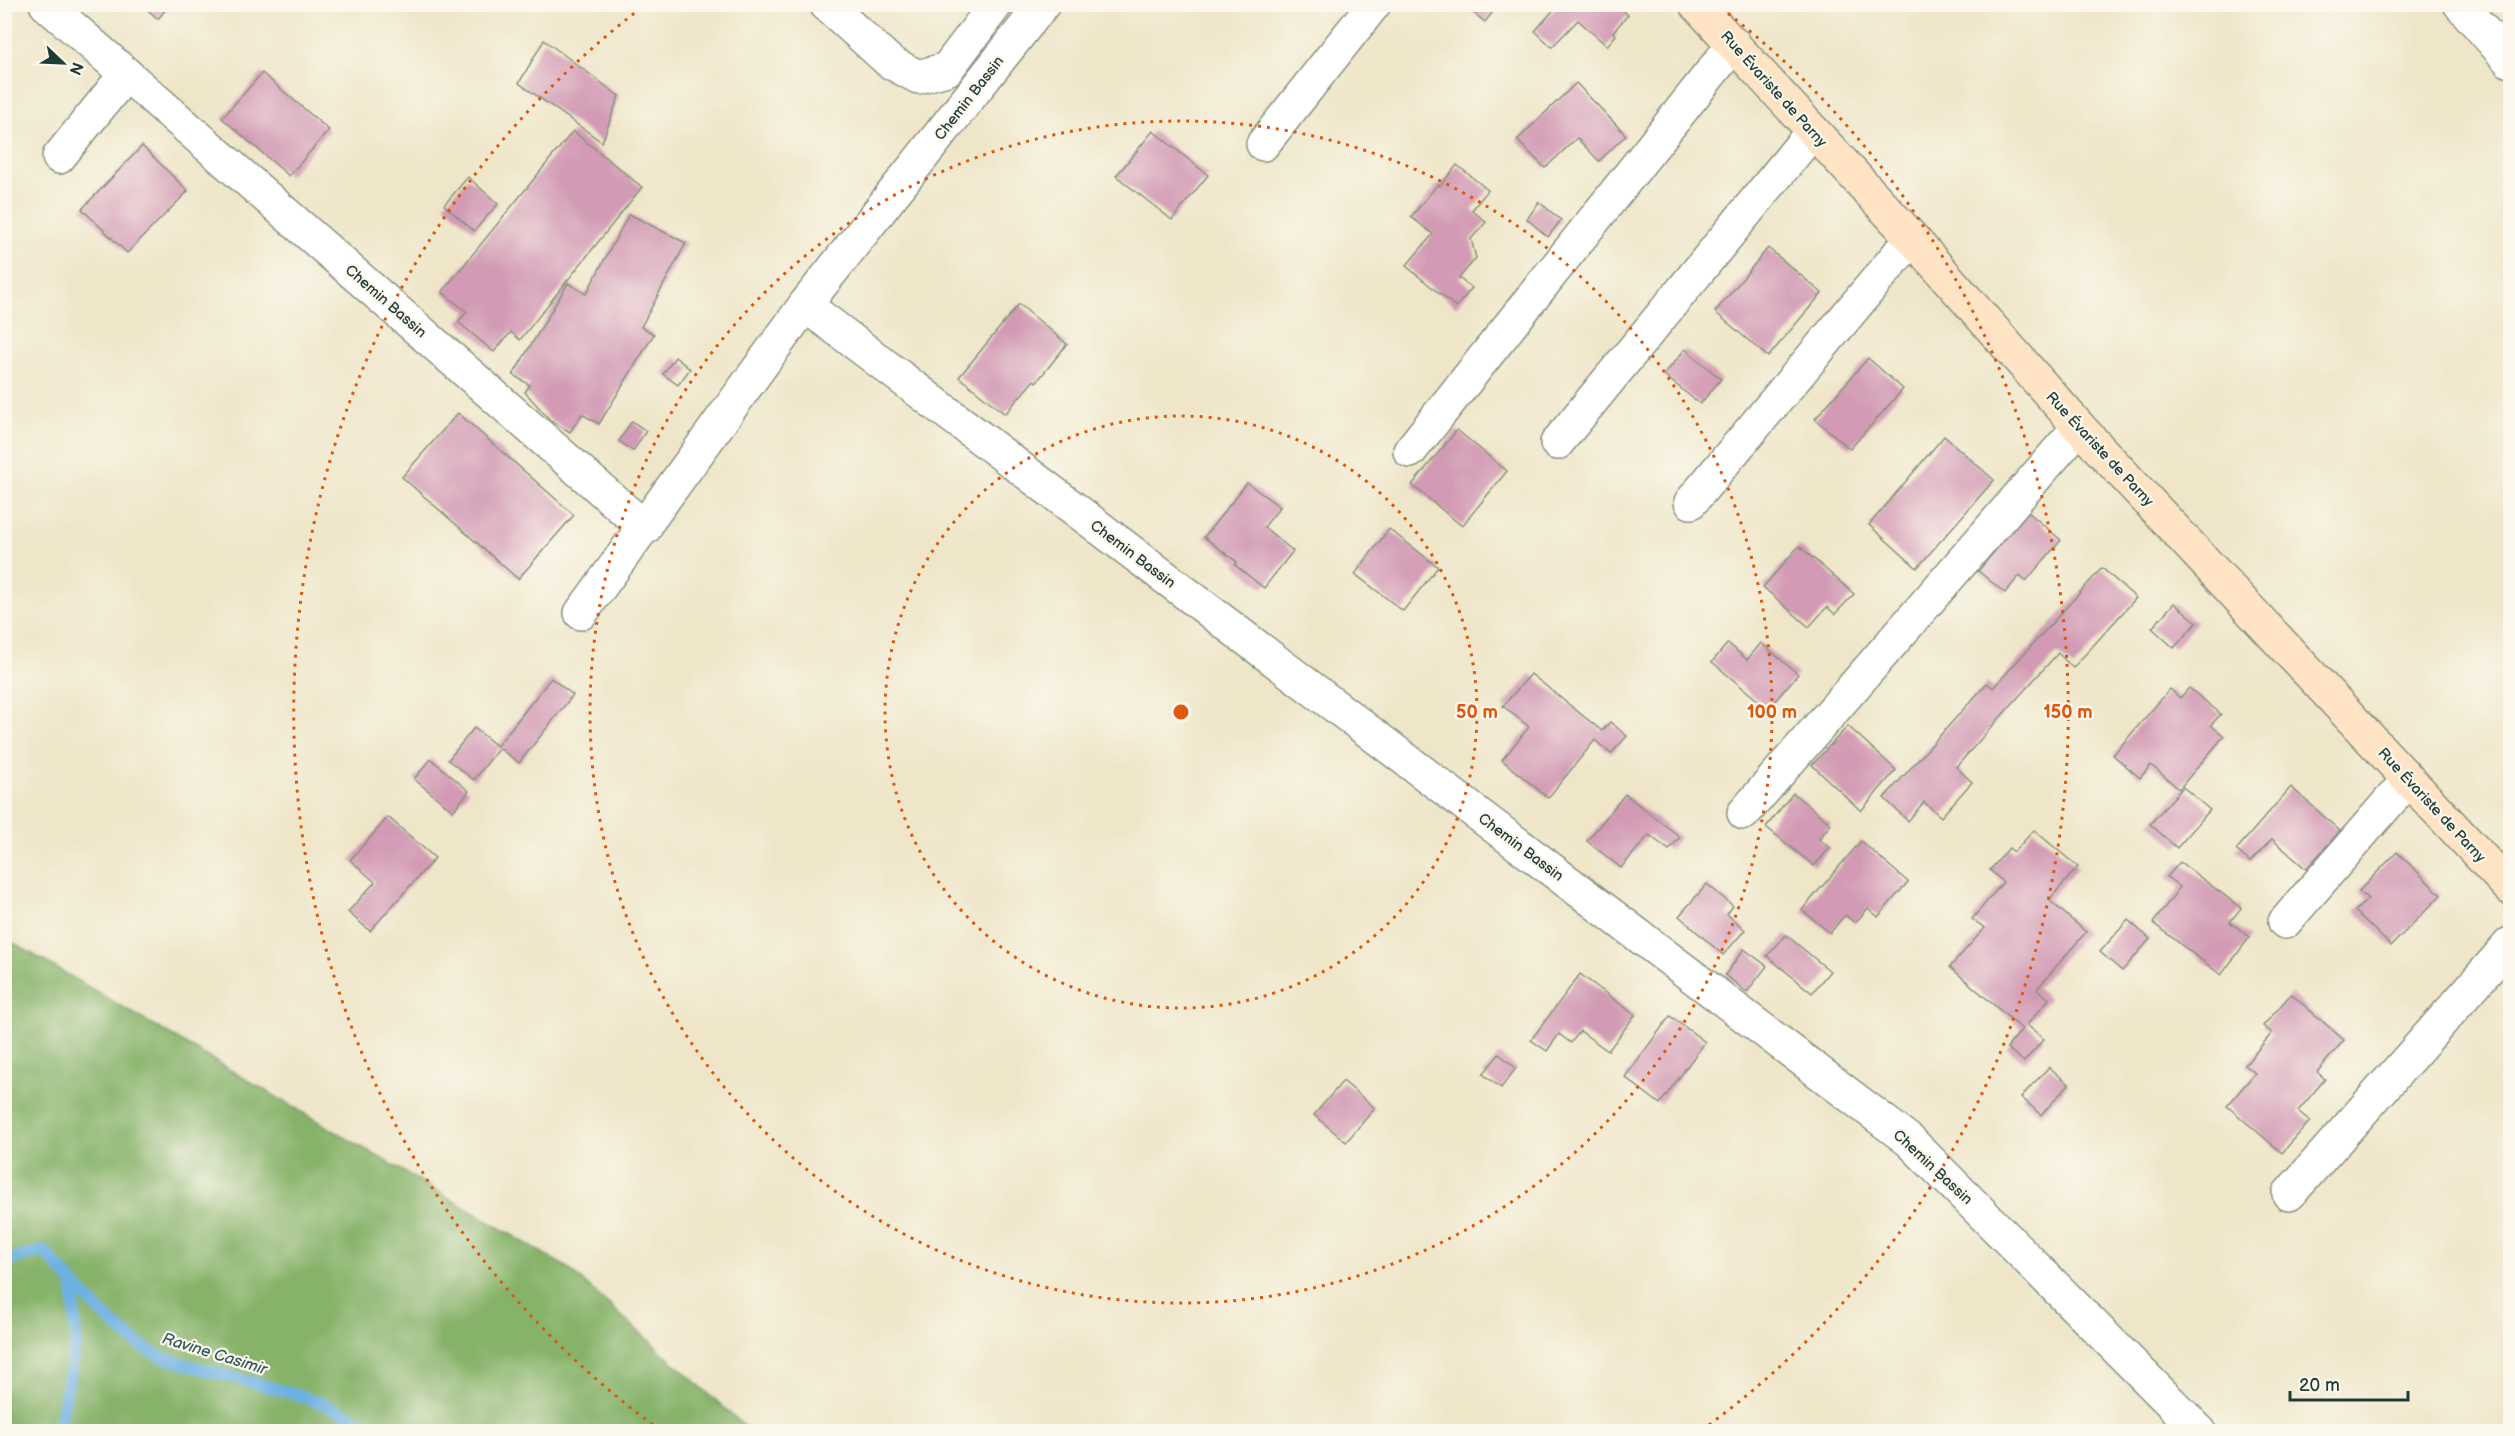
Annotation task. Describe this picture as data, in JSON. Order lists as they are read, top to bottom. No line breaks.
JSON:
{"streets":{"street":["Rue Évariste de Parny","Chemin Bassin"]},"water":["Ravine Casimir"],"scale_bar":"20 m","north":"bottom right","rings":["50 m","100 m","150 m"]}
